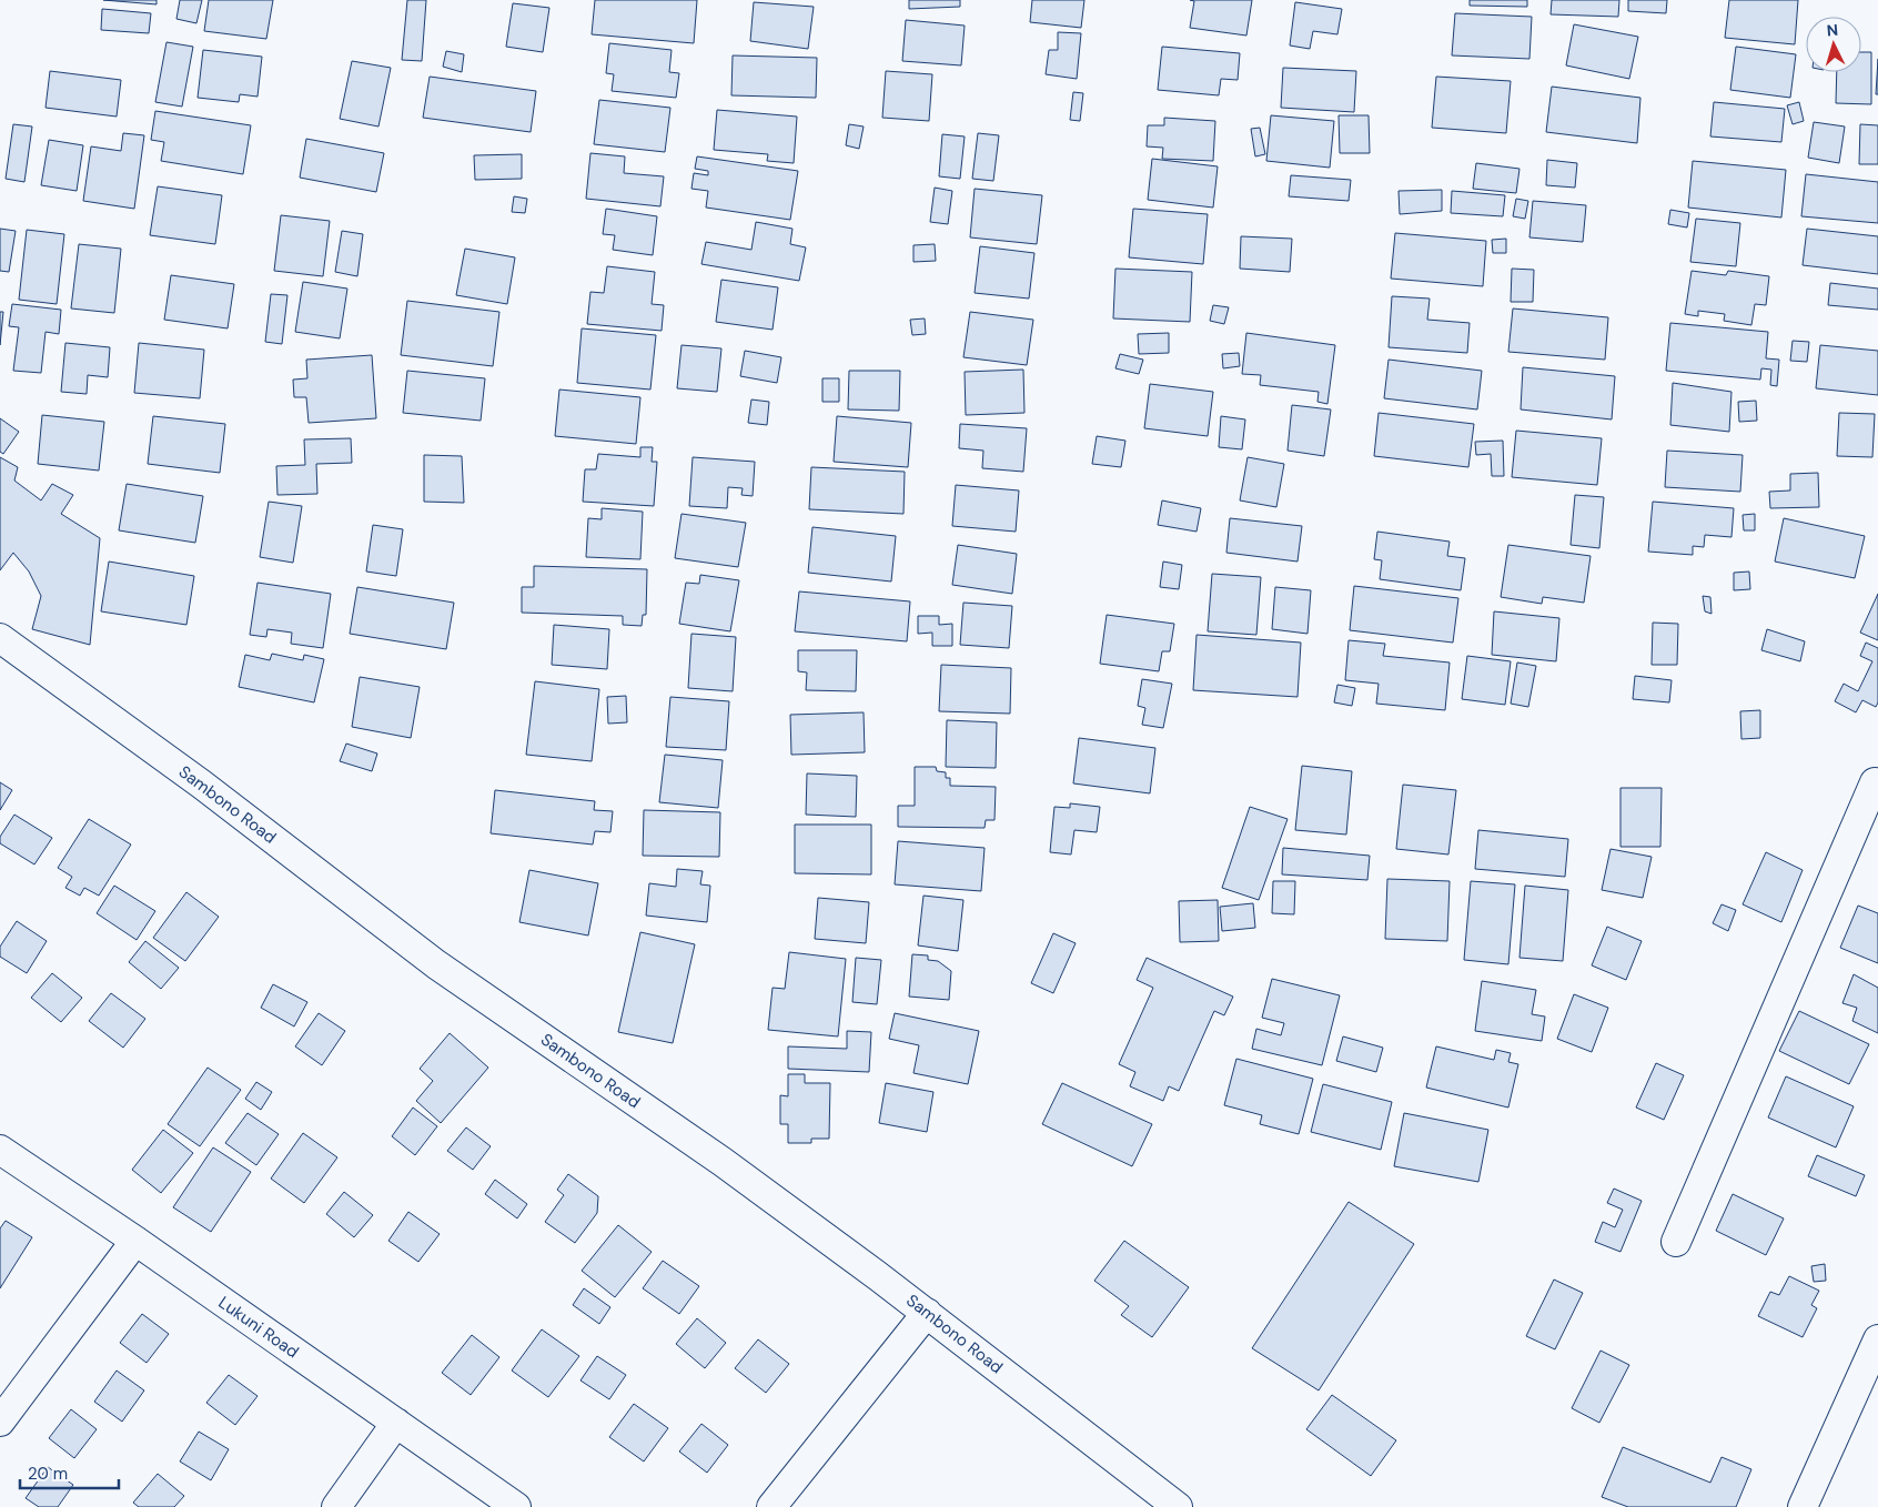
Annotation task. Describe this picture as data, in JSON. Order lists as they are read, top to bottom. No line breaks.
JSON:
{"streets":{"street":["Sambono Road","Lukuni Road"]},"scale_bar":"20 m","north":"top"}
